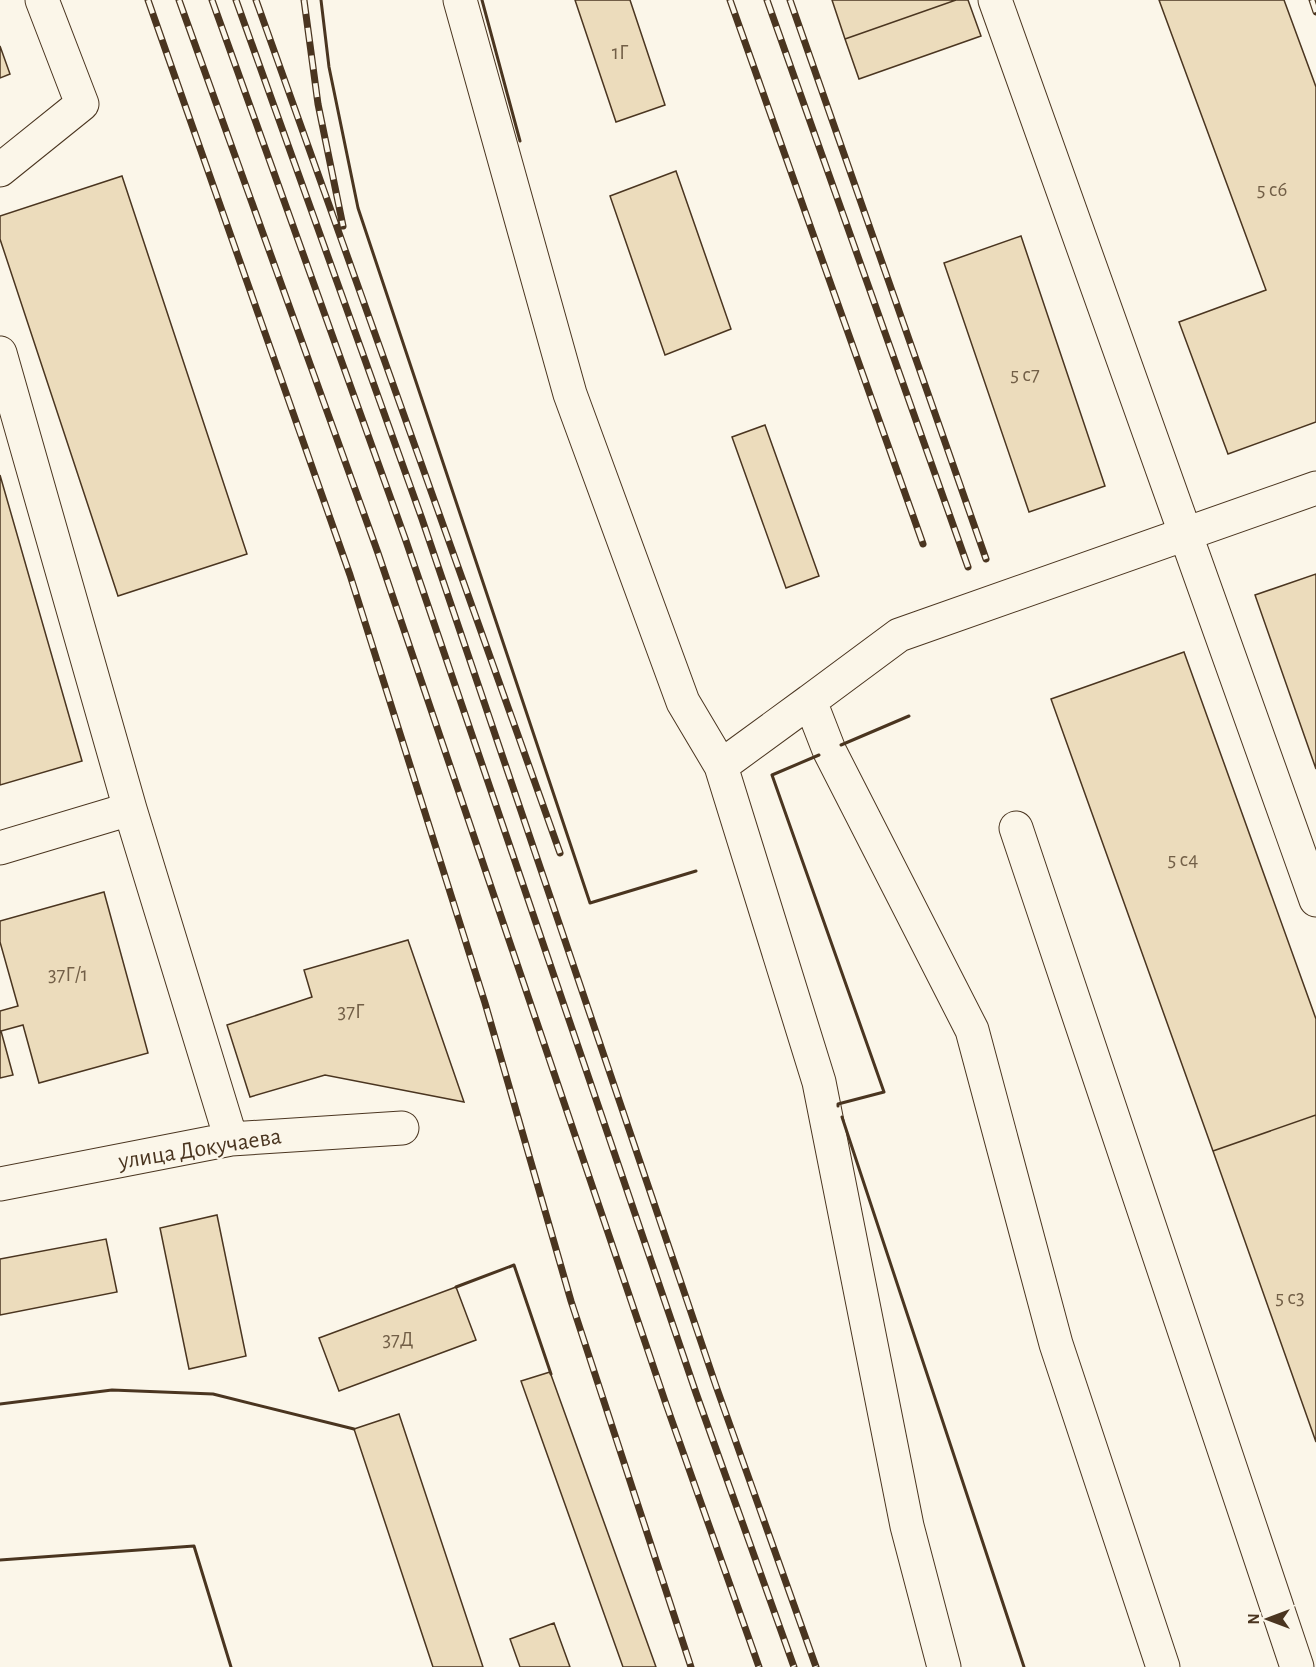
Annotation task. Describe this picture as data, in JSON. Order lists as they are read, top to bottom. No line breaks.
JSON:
{"streets":{"lane":["улица Докучаева"]},"house_numbers":["1Г","5 с6","5 с7","5 с4","37Г/1","37Г","5 с3","37Д"],"north":"left"}
